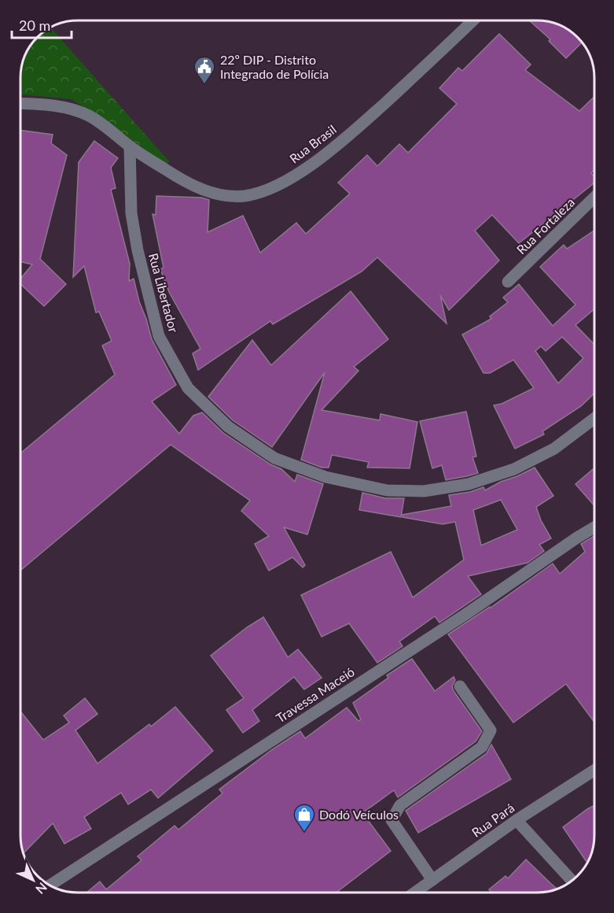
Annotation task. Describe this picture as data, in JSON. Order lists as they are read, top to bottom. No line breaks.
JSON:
{"streets":{"street":["Rua Brasil","Rua Fortaleza","Rua Libertador","Travessa Maceió","Rua Pará"]},"crossings":[["Rua Brasil","Rua Libertador"]],"places":{"public building":["22º DIP - Distrito Integrado de Polícia"],"shop":["Dodó Veículos"]},"scale_bar":"20 m","north":"bottom right"}
